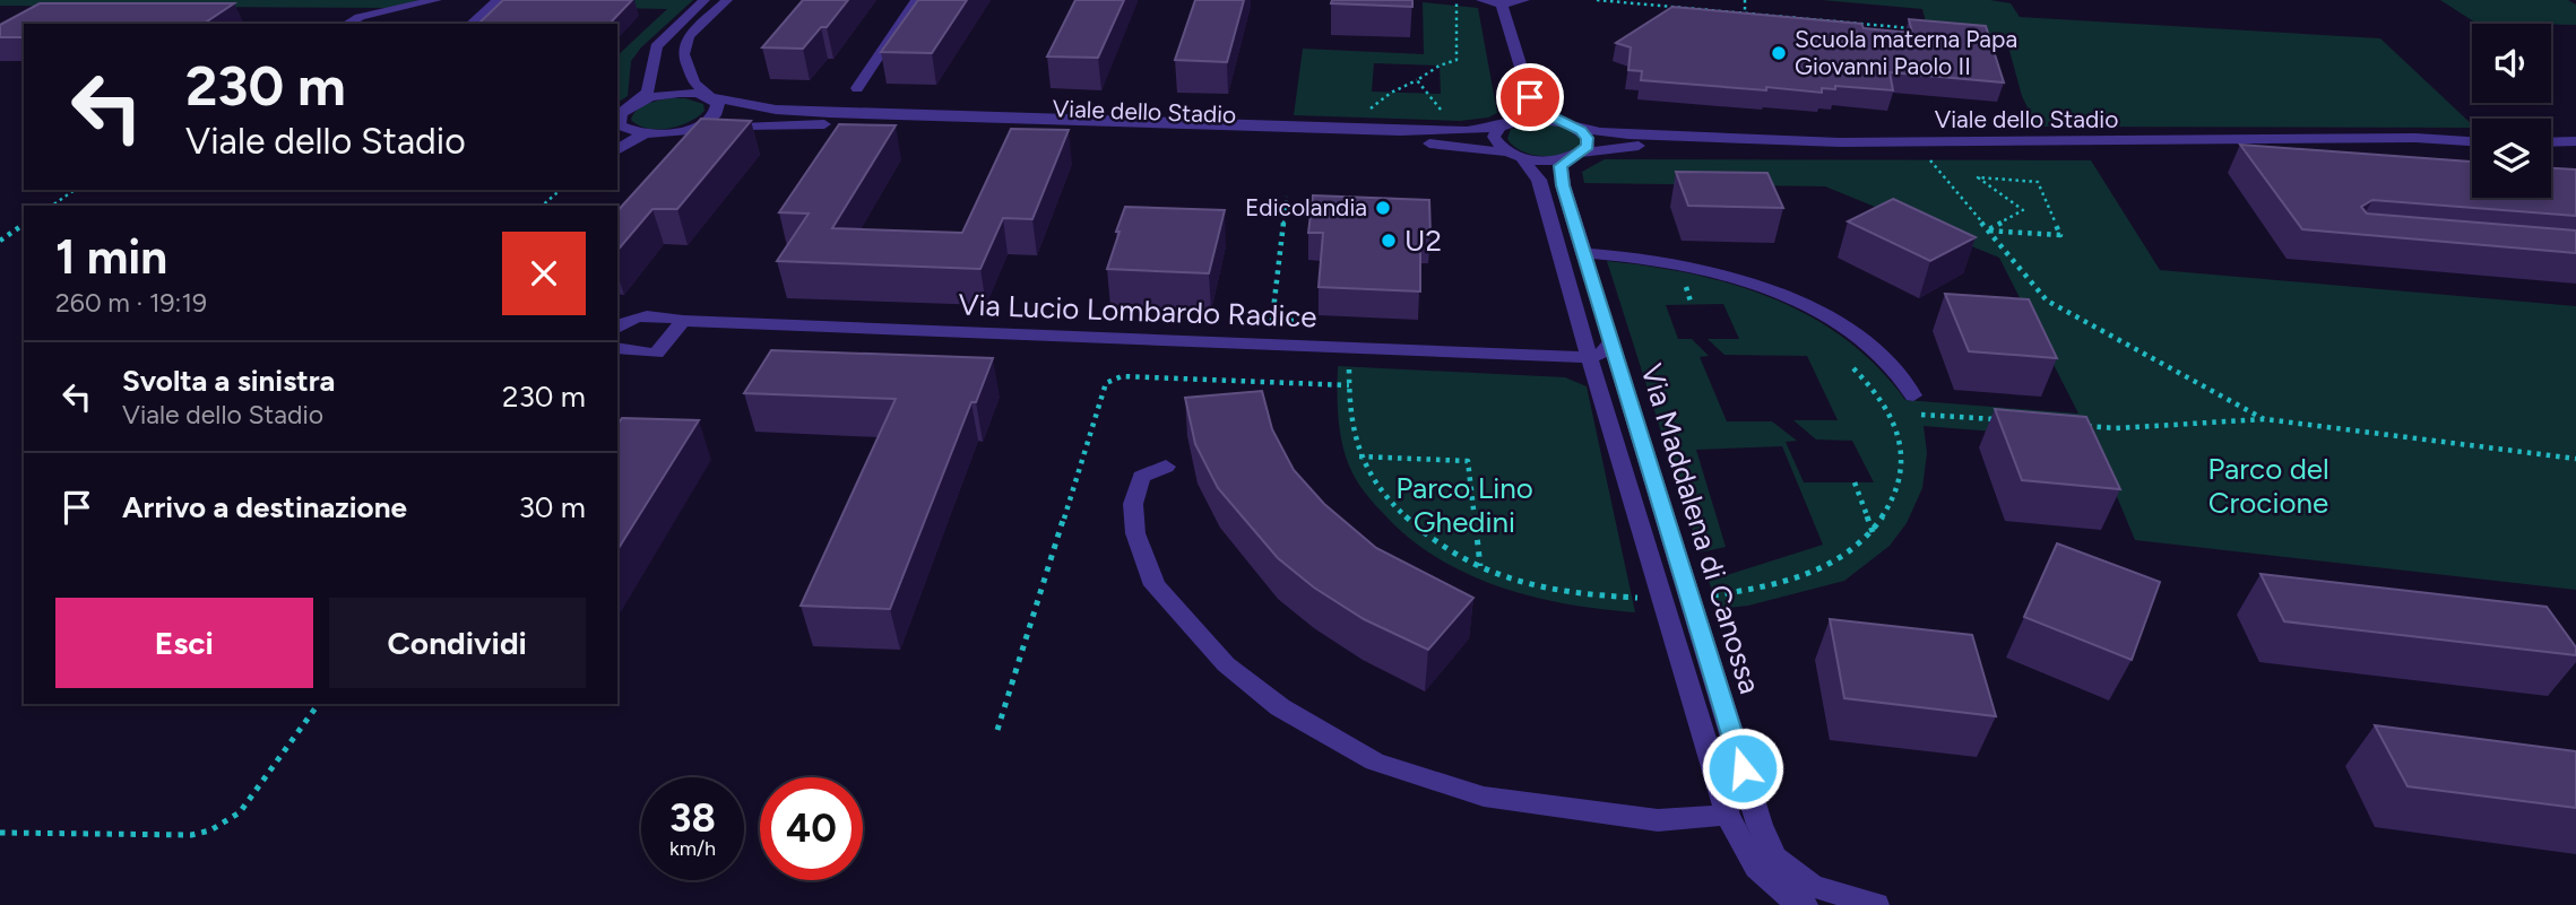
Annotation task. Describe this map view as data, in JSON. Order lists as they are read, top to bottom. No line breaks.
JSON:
{"streets":{"street":["Viale dello Stadio","Via Lucio Lombardo Radice","Via Maddalena di Canossa"]},"crossings":[["Viale dello Stadio","Via Maddalena di Canossa"],["Via Lucio Lombardo Radice","Via Maddalena di Canossa"]],"parks":["Parco del Crocione","Parco Lino Ghedini"],"places":["Scuola materna Papa Giovanni Paolo II","Edicolandia","U2"],"page":{"turn":["230 m","Viale dello Stadio"],"heading":["1 min","260 m · 19:19"],"list":[{"name":"Svolta a sinistra","note":"Viale dello Stadio","value":"230 m"},{"name":"Arrivo a destinazione","value":"30 m"}],"buttons":["Esci","Condividi"],"speed":"38 km/h","limit":"40"}}
